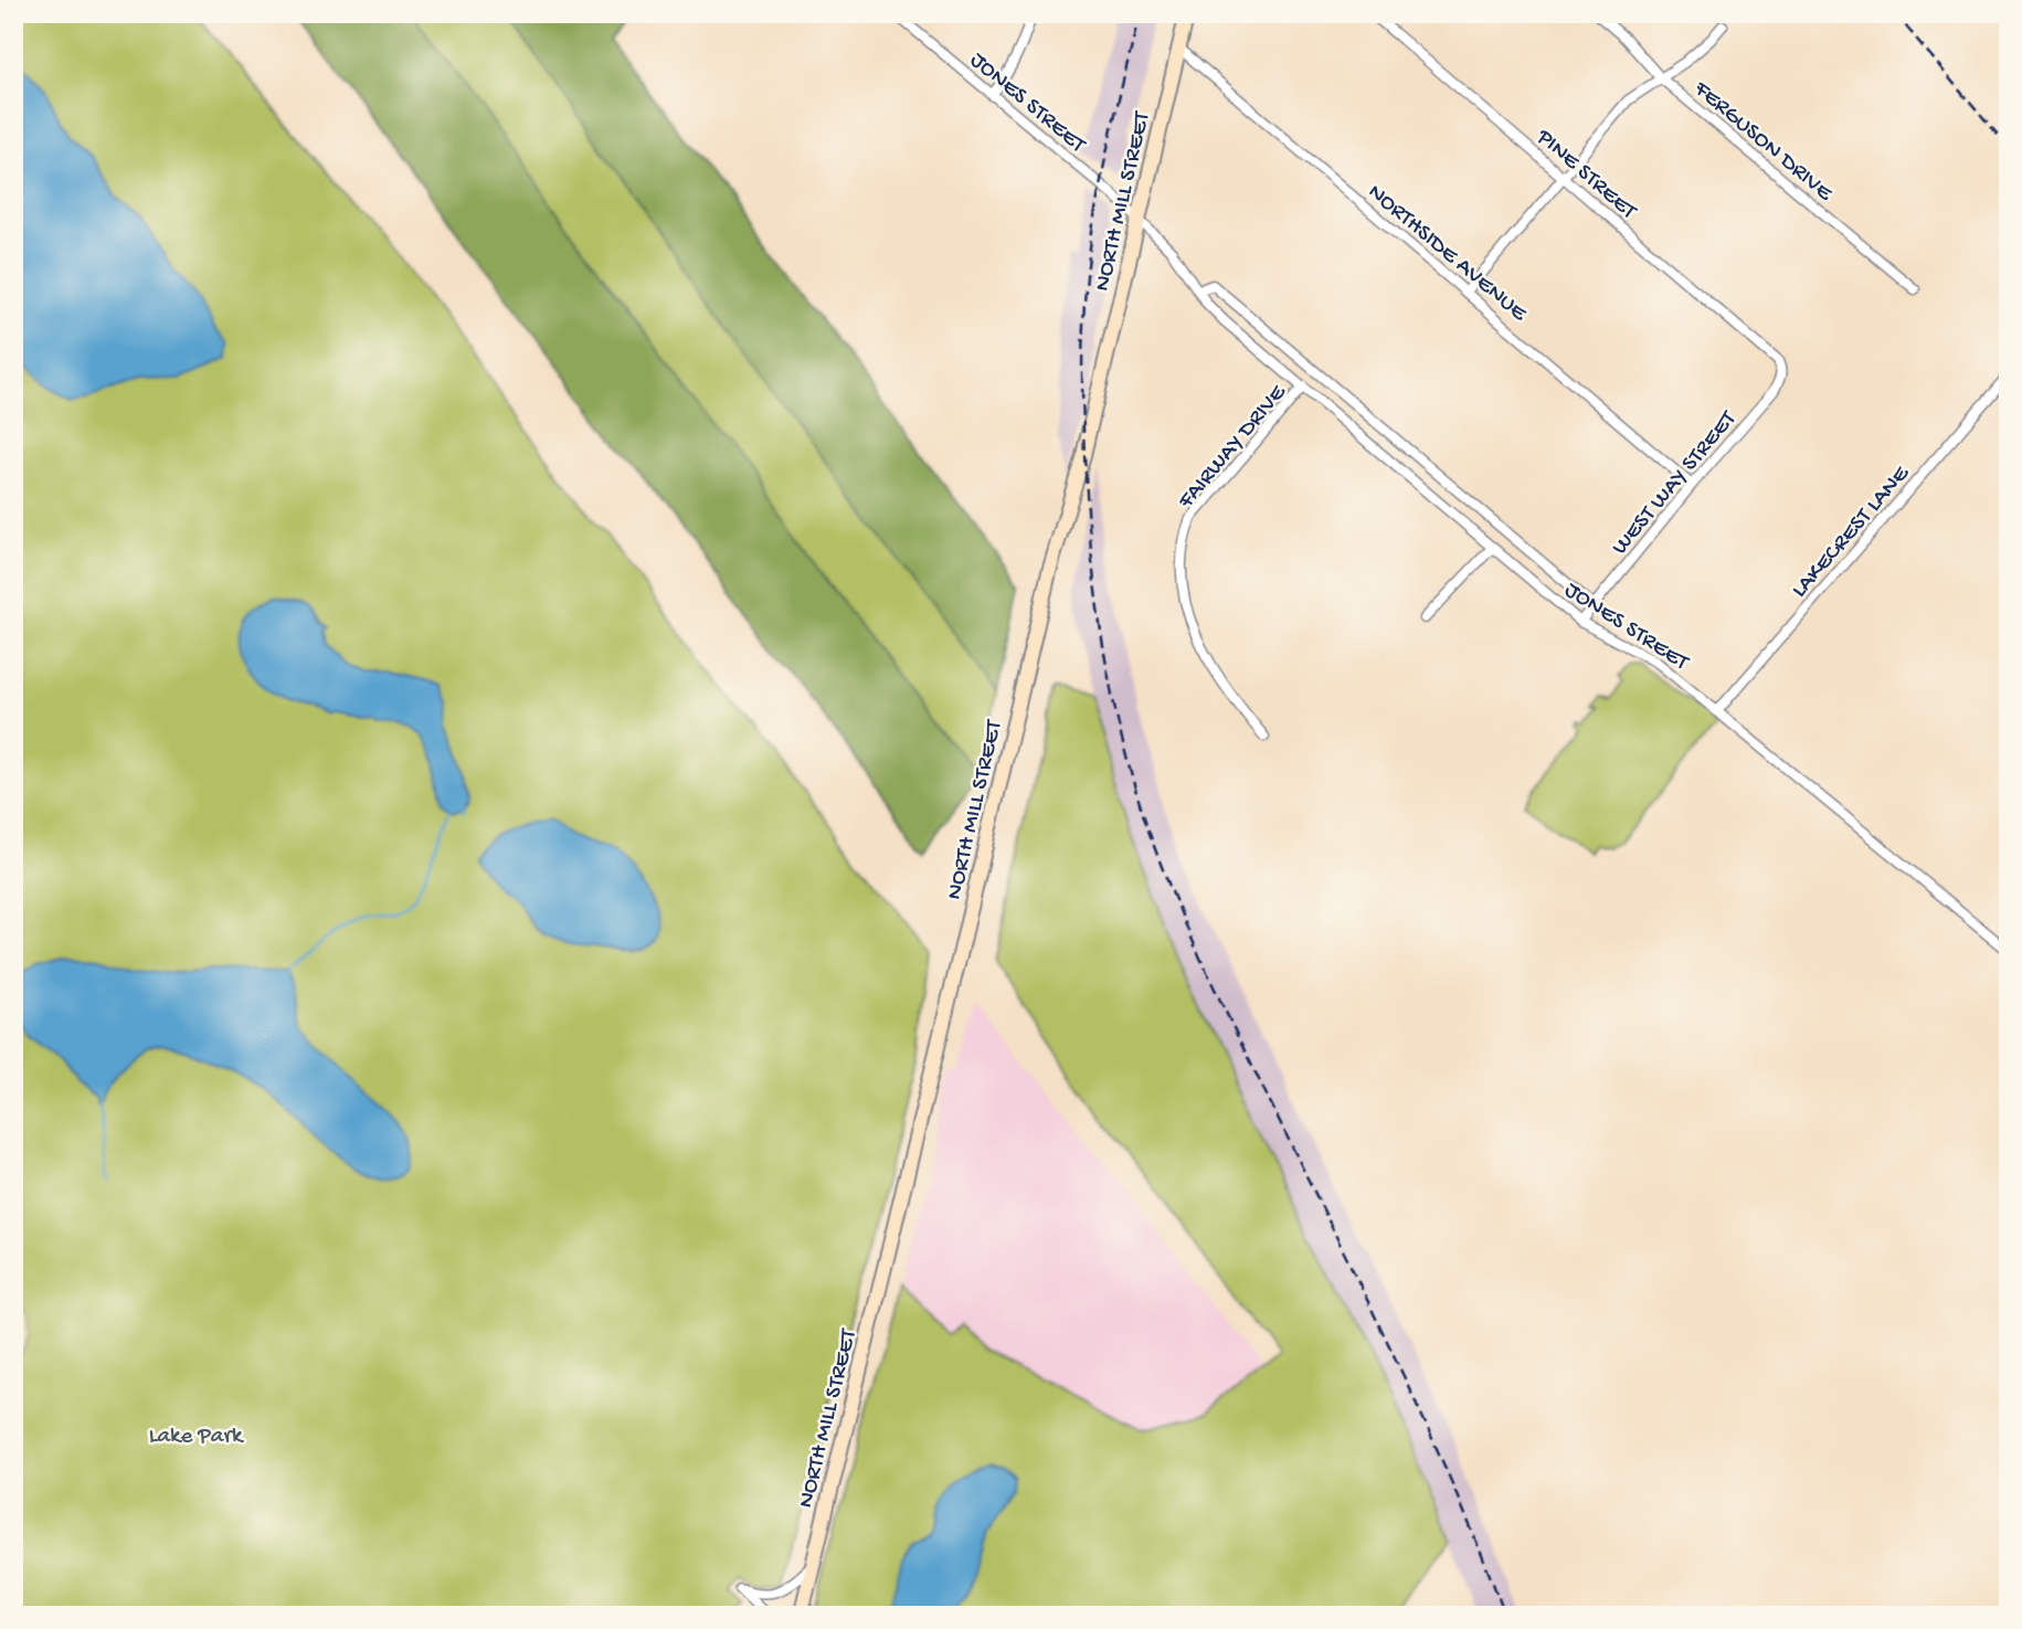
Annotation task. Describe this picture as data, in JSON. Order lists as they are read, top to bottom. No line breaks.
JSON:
{"streets":{"main road":["NORTH MILL STREET"],"street":["JONES STREET","FERGUSON DRIVE","PINE STREET","NORTHSIDE AVENUE","FAIRWAY DRIVE","WEST WAY STREET","LAKECREST LANE"]},"crossings":[["JONES STREET","NORTH MILL STREET"],["JONES STREET","FAIRWAY DRIVE"],["JONES STREET","WEST WAY STREET"],["JONES STREET","LAKECREST LANE"],["PINE STREET","WEST WAY STREET"],["NORTH MILL STREET","NORTHSIDE AVENUE"],["NORTHSIDE AVENUE","WEST WAY STREET"]],"parks":["Lake Park"]}
